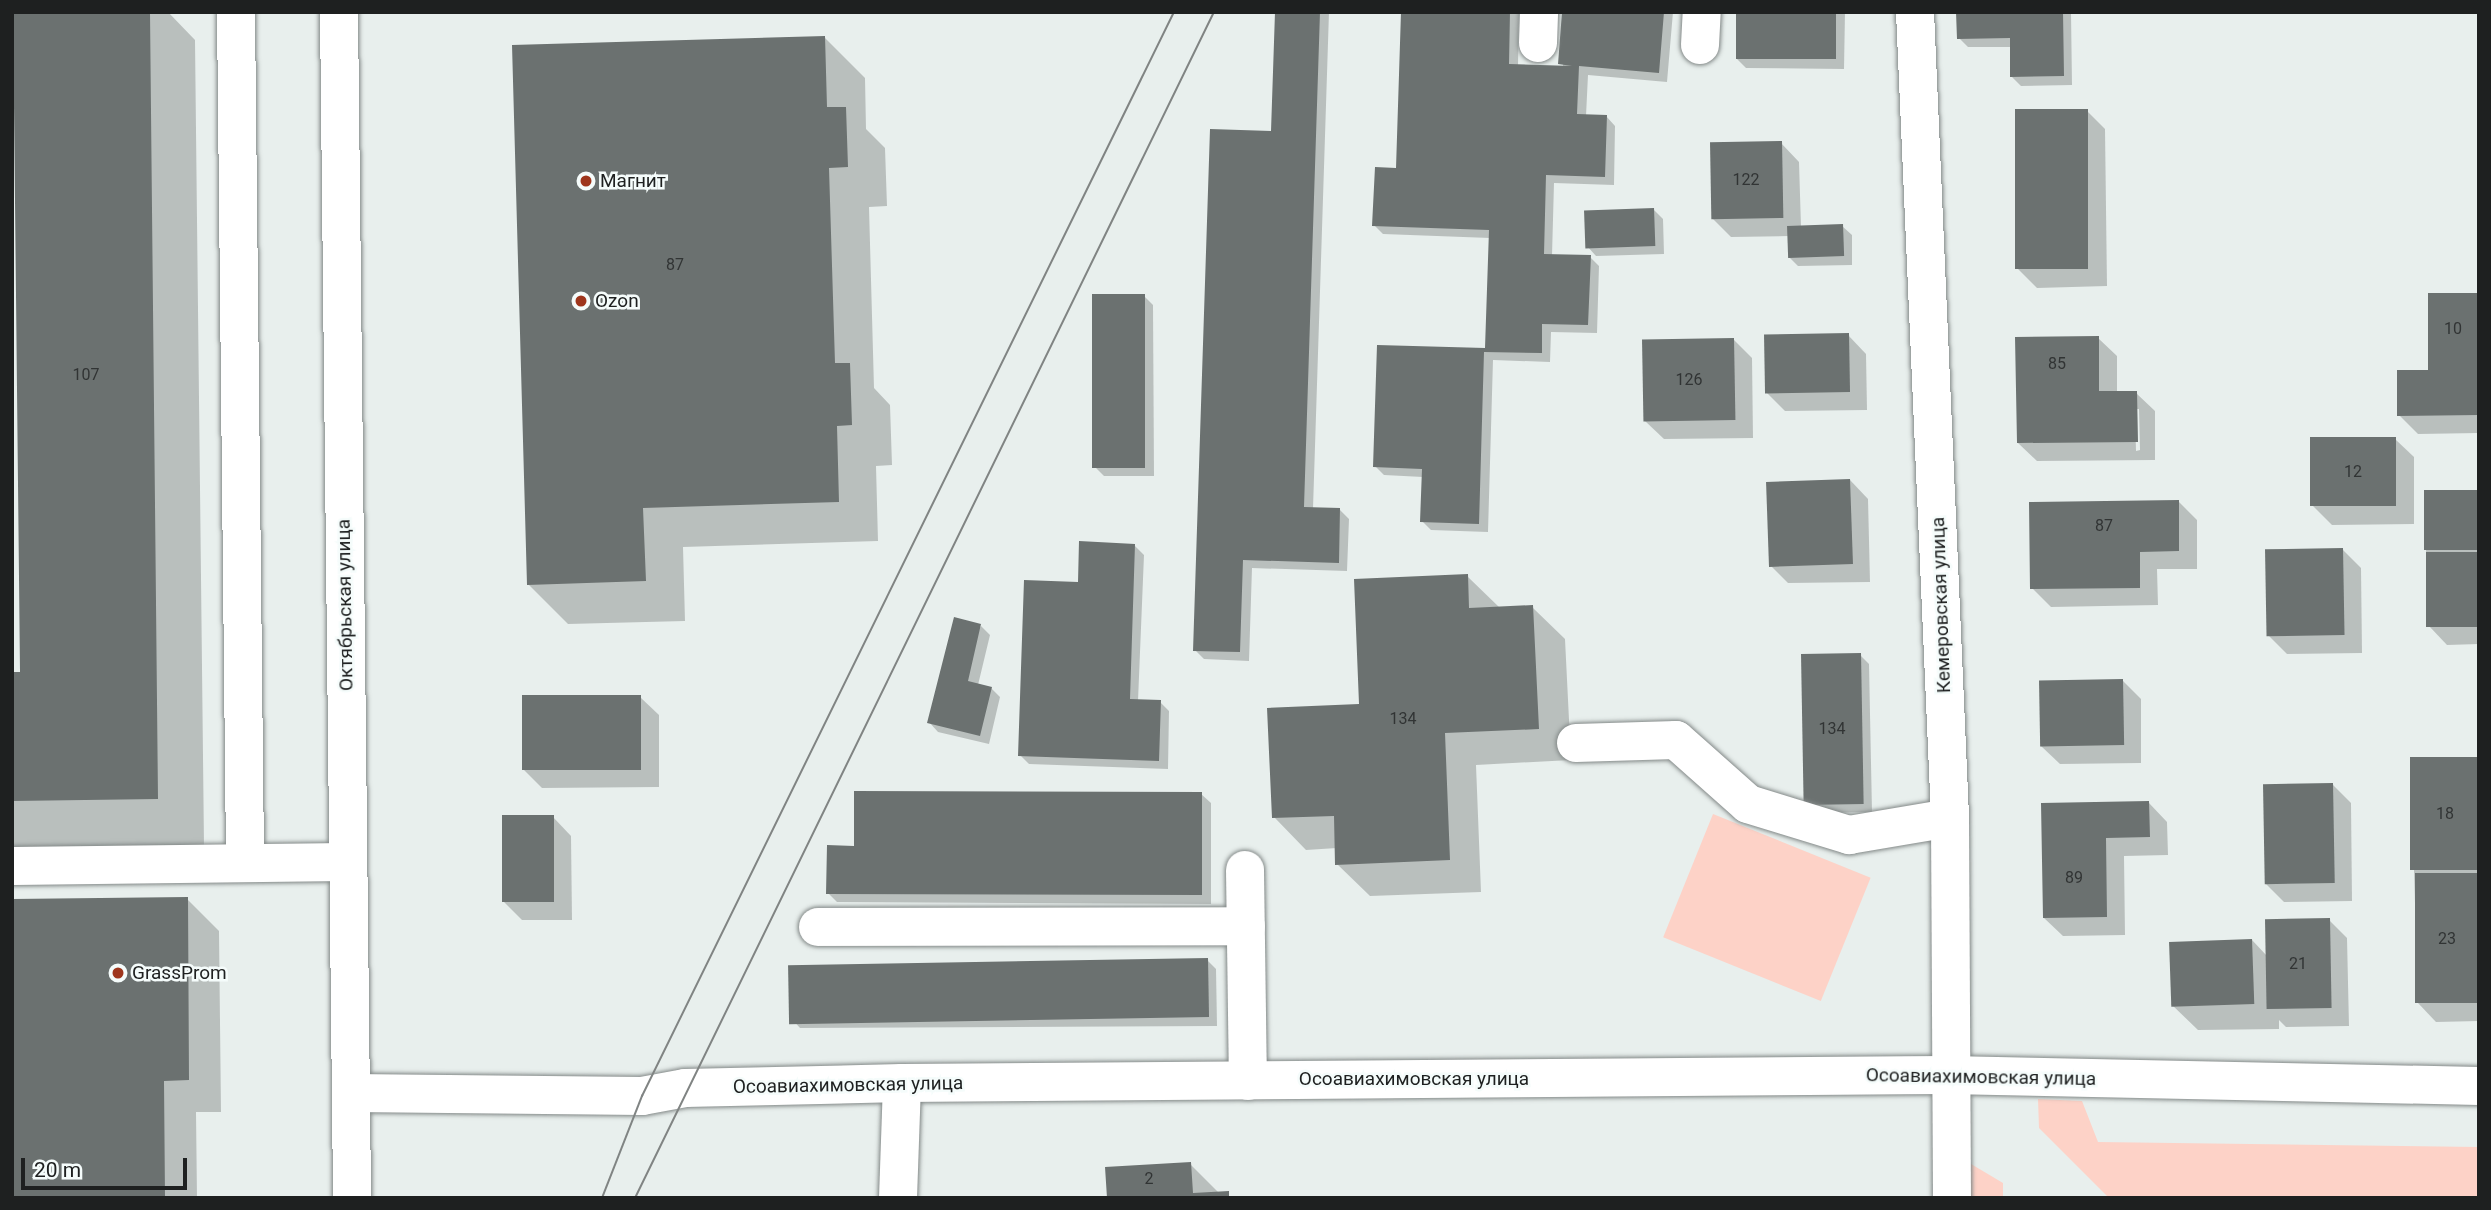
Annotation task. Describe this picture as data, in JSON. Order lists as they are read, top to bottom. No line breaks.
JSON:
{"streets":{"street":["Октябрьская улица","Кемеровская улица","Осоавиахимовская улица"]},"crossings":[["Октябрьская улица","Осоавиахимовская улица"],["Кемеровская улица","Осоавиахимовская улица"]],"places":["Магнит","Ozon","GrassProm"],"house_numbers":["122","87","10","85","107","126","12","87","134","134","18","89","23","21","2"],"scale_bar":"20 m"}
